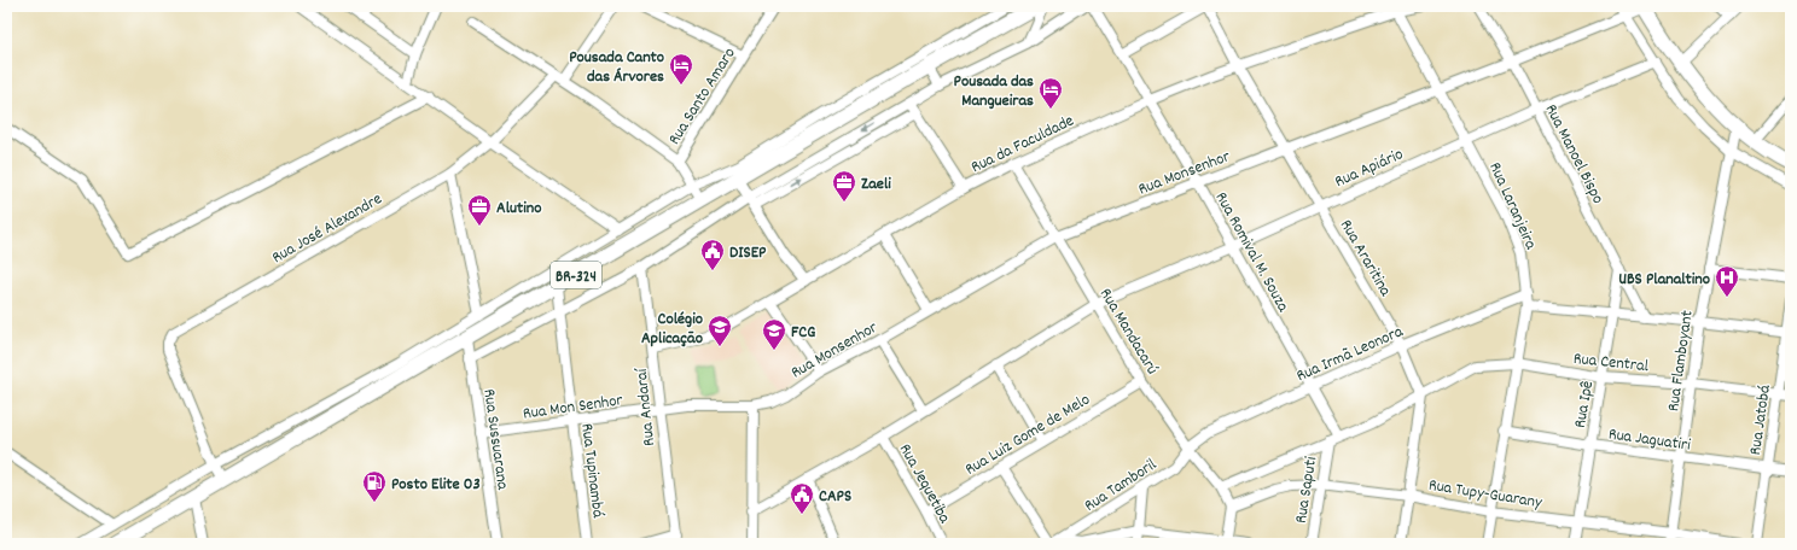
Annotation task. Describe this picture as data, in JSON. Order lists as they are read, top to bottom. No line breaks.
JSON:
{"streets":{"highway":["BR-324"],"street":["Rua Santo Amaro","Rua da Faculdade","Rua Manoel Bispo","Rua Apiário","Rua Monsenhor","Rua Laranjeira","Rua José Alexandre","Rua Romival M. Souza","Rua Araritina","Rua Mandacarú","Rua Irmã Leonora","Rua Central","Rua Flamboyant","Rua Ipê","Rua Mon Senhor","Rua Andaraí","Rua Jatobá","Rua Luiz Gome de Melo","Rua Jaguatiri","Rua Sussuarana","Rua Tupinambá","Rua Jequetiba","Rua Tamboril","Rua Saputi","Rua Tupy-Guarany"]},"crossings":[["Rua Santo Amaro","BR-324"],["Rua da Faculdade","Rua Laranjeira"],["Rua da Faculdade","Rua Romival M. Souza"],["Rua da Faculdade","Rua Araritina"],["Rua da Faculdade","Rua Mandacarú"],["Rua da Faculdade","Rua Andaraí"],["Rua Manoel Bispo","Rua Apiário"],["Rua Manoel Bispo","Rua Monsenhor"],["Rua Manoel Bispo","Rua Ipê"],["Rua Apiário","Rua Laranjeira"],["Rua Apiário","Rua Romival M. Souza"],["Rua Apiário","Rua Araritina"],["Rua Apiário","Rua Mandacarú"],["Rua Apiário","Rua Jequetiba"],["Rua Monsenhor","Rua Laranjeira"],["Rua Monsenhor","Rua Romival M. Souza"],["Rua Monsenhor","Rua Araritina"],["Rua Monsenhor","Rua Mandacarú"],["Rua Monsenhor","Rua Mon Senhor"],["Rua Laranjeira","Rua Irmã Leonora"],["Rua Laranjeira","Rua Central"],["Rua Laranjeira","Rua Jaguatiri"],["Rua Laranjeira","Rua Tupy-Guarany"],["Rua Romival M. Souza","Rua Irmã Leonora"],["Rua Romival M. Souza","Rua Central"],["Rua Araritina","Rua Irmã Leonora"],["Rua Araritina","Rua Central"],["BR-324","Rua Sussuarana"],["BR-324","Rua Tupinambá"],["Rua Mandacarú","Rua Irmã Leonora"],["Rua Mandacarú","Rua Central"],["Rua Mandacarú","Rua Luiz Gome de Melo"],["Rua Mandacarú","Rua Tamboril"],["Rua Mandacarú","Rua Tupy-Guarany"],["Rua Irmã Leonora","Rua Tamboril"],["Rua Central","Rua Flamboyant"],["Rua Central","Rua Ipê"],["Rua Central","Rua Jatobá"],["Rua Central","Rua Saputi"],["Rua Flamboyant","Rua Jaguatiri"],["Rua Flamboyant","Rua Tupy-Guarany"],["Rua Ipê","Rua Jaguatiri"],["Rua Ipê","Rua Tupy-Guarany"],["Rua Mon Senhor","Rua Andaraí"],["Rua Mon Senhor","Rua Sussuarana"],["Rua Mon Senhor","Rua Tupinambá"],["Rua Jatobá","Rua Jaguatiri"],["Rua Luiz Gome de Melo","Rua Jequetiba"],["Rua Saputi","Rua Tupy-Guarany"]],"places":{"hotel":["Pousada Canto das Árvores","Pousada das Mangueiras"],"office":["Zaeli","Alutino"],"public building":["DISEP","CAPS"],"hospital":["UBS Planaltino"],"school or university":["Colégio Aplicação","FCG"],"fuel station":["Posto Elite 03"]}}
